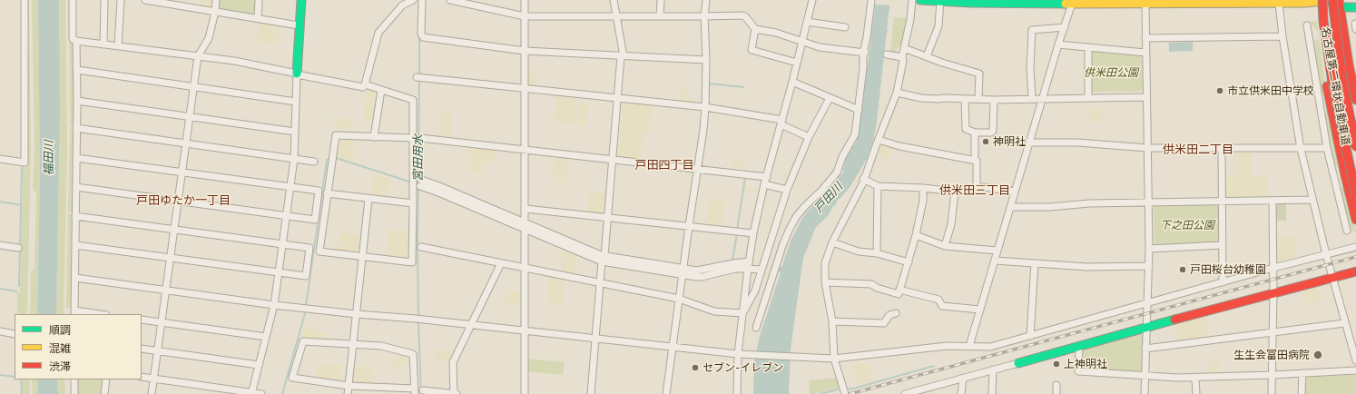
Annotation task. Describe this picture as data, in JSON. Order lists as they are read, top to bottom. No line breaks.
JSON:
{"streets":{"main road":["名古屋第二環状自動車道"]},"districts":["供米田二丁目","戸田四丁目","供米田三丁目","戸田ゆたか一丁目"],"water":["福田川","宮田用水","戸田川"],"parks":["供米田公園","下之田公園"],"places":["市立供米田中学校","神明社","戸田桜台幼稚園","生生会富田病院","上神明社","セブン-イレブン"],"legend":["順調","混雑","渋滞"]}
